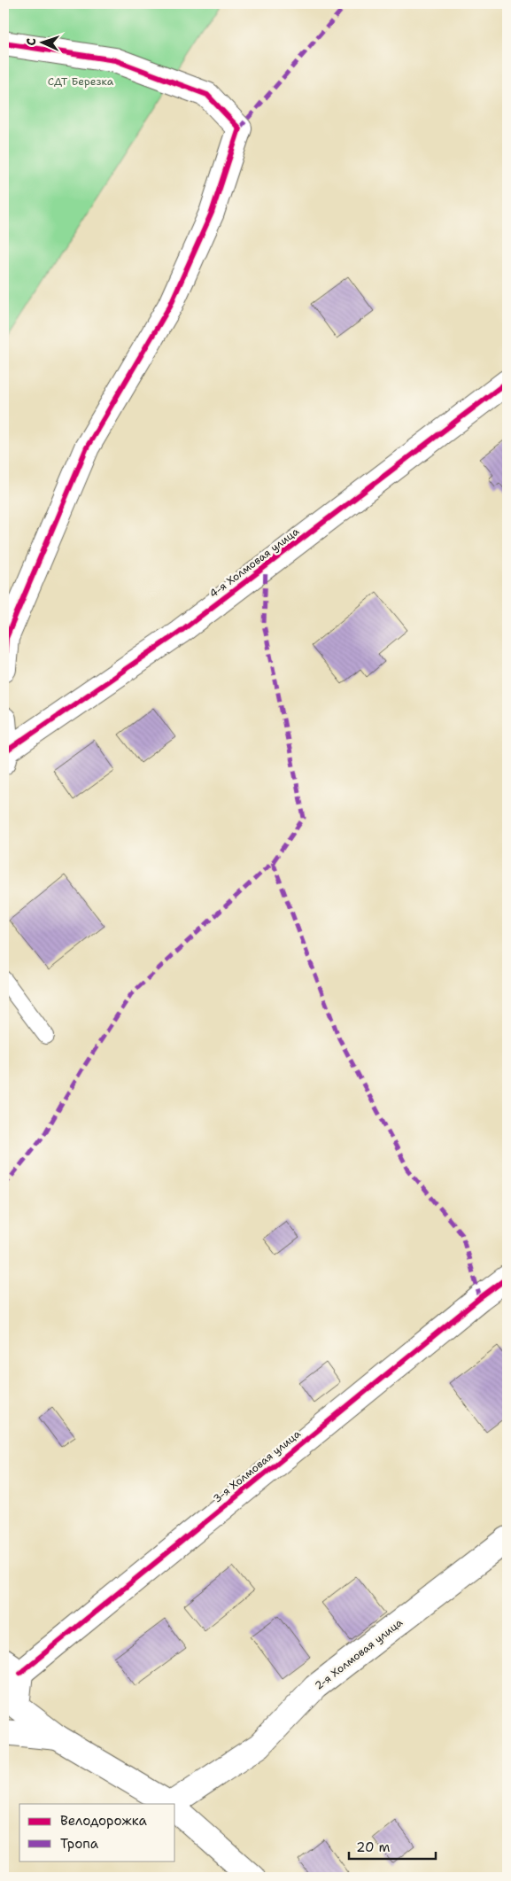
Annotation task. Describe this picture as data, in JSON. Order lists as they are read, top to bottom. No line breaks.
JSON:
{"streets":{"street":["4-я Холмовая улица","3-я Холмовая улица","2-я Холмовая улица"]},"parks":["СДТ Березка"],"legend":["Велодорожка","Тропа"],"scale_bar":"20 m","north":"left"}
